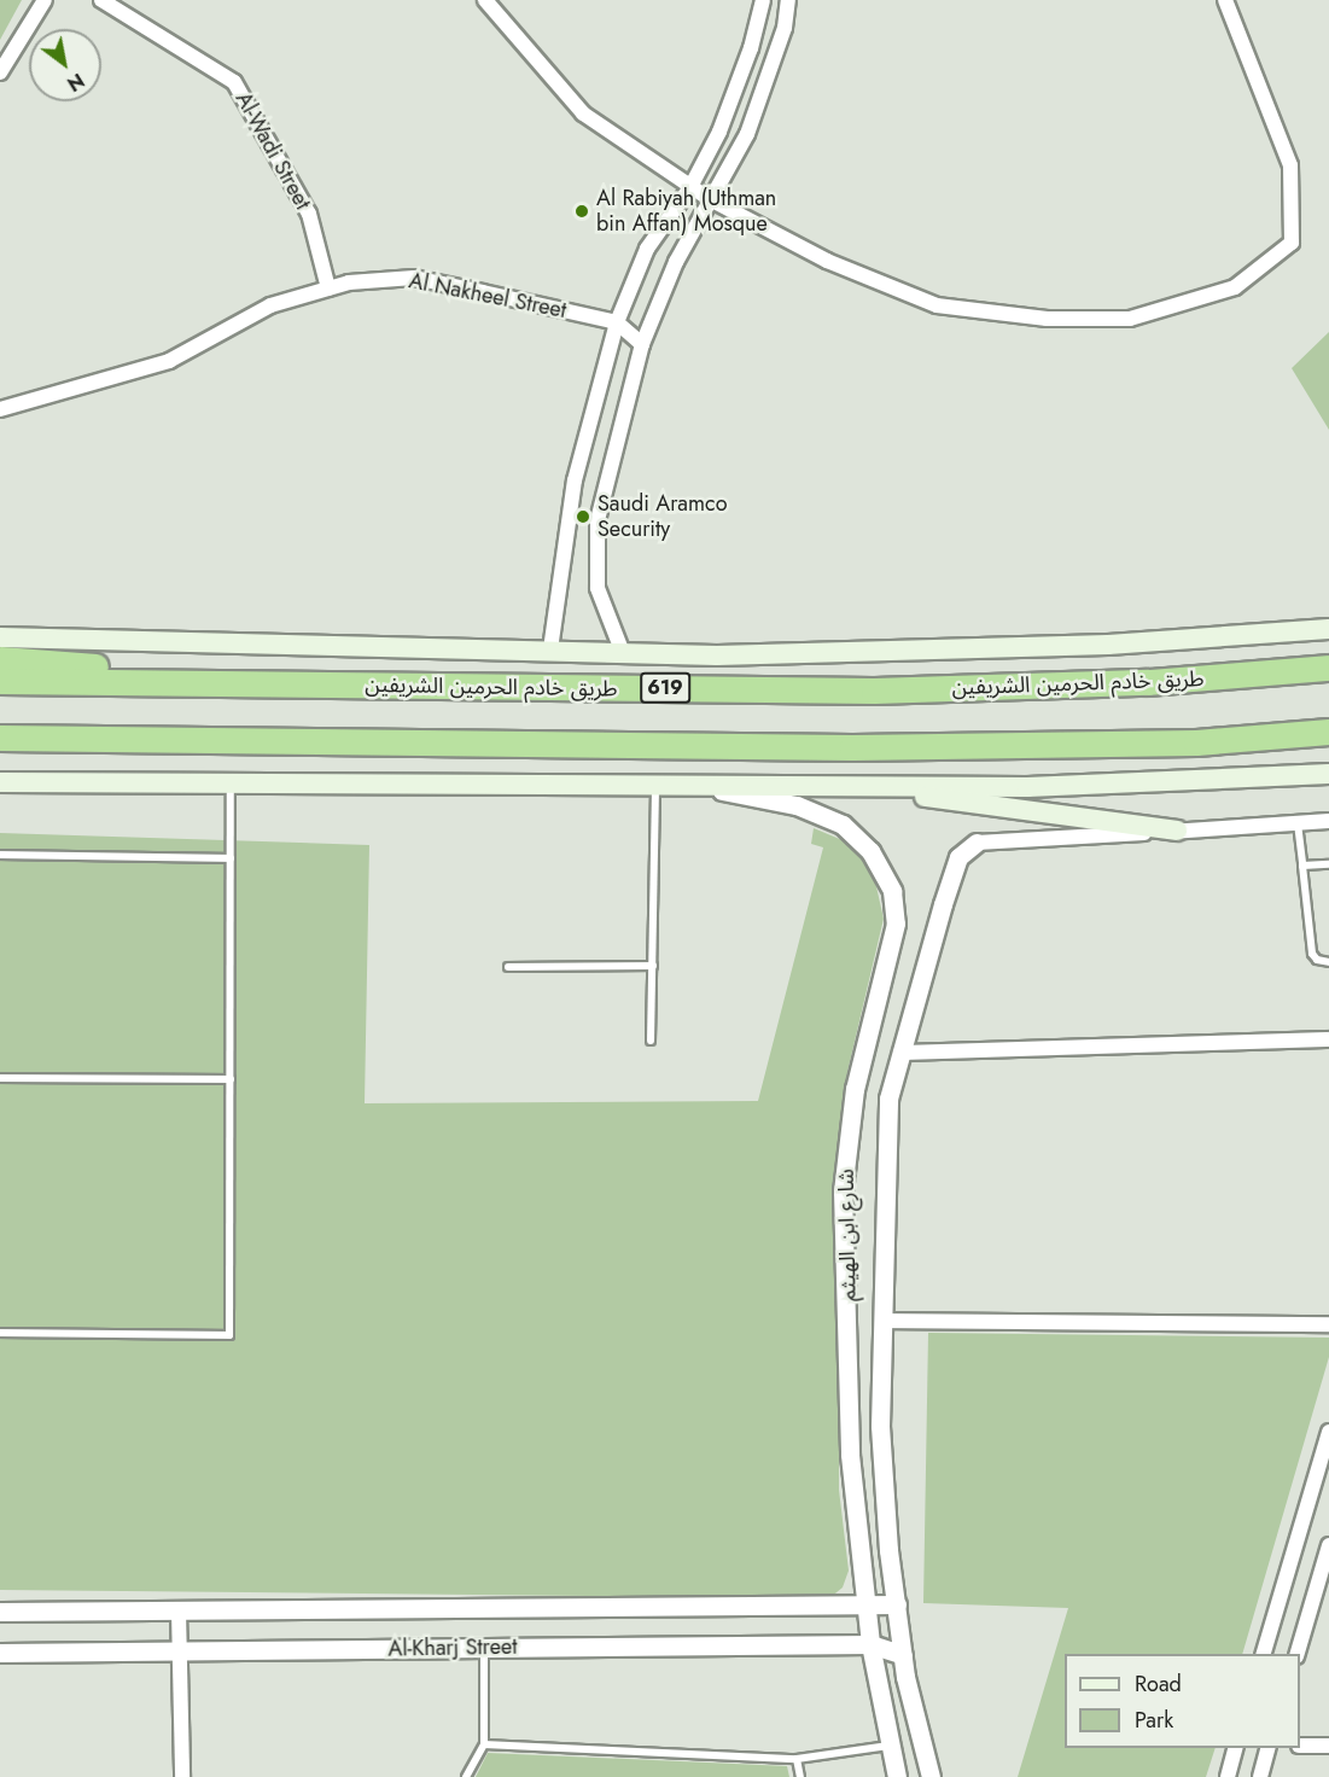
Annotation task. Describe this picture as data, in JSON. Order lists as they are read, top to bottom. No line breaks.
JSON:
{"streets":{"highway":["طريق خادم الحرمين الشريفين","619"],"street":["Al-Wadi Street","Al Nakheel Street","شارع ابن الهيثم","Al-Kharj Street"]},"crossings":[["Al-Wadi Street","Al Nakheel Street"],["شارع ابن الهيثم","Al-Kharj Street"]],"places":["Al Rabiyah (Uthman bin Affan) Mosque","Saudi Aramco Security"],"legend":["Road","Park"],"north":"bottom right"}
